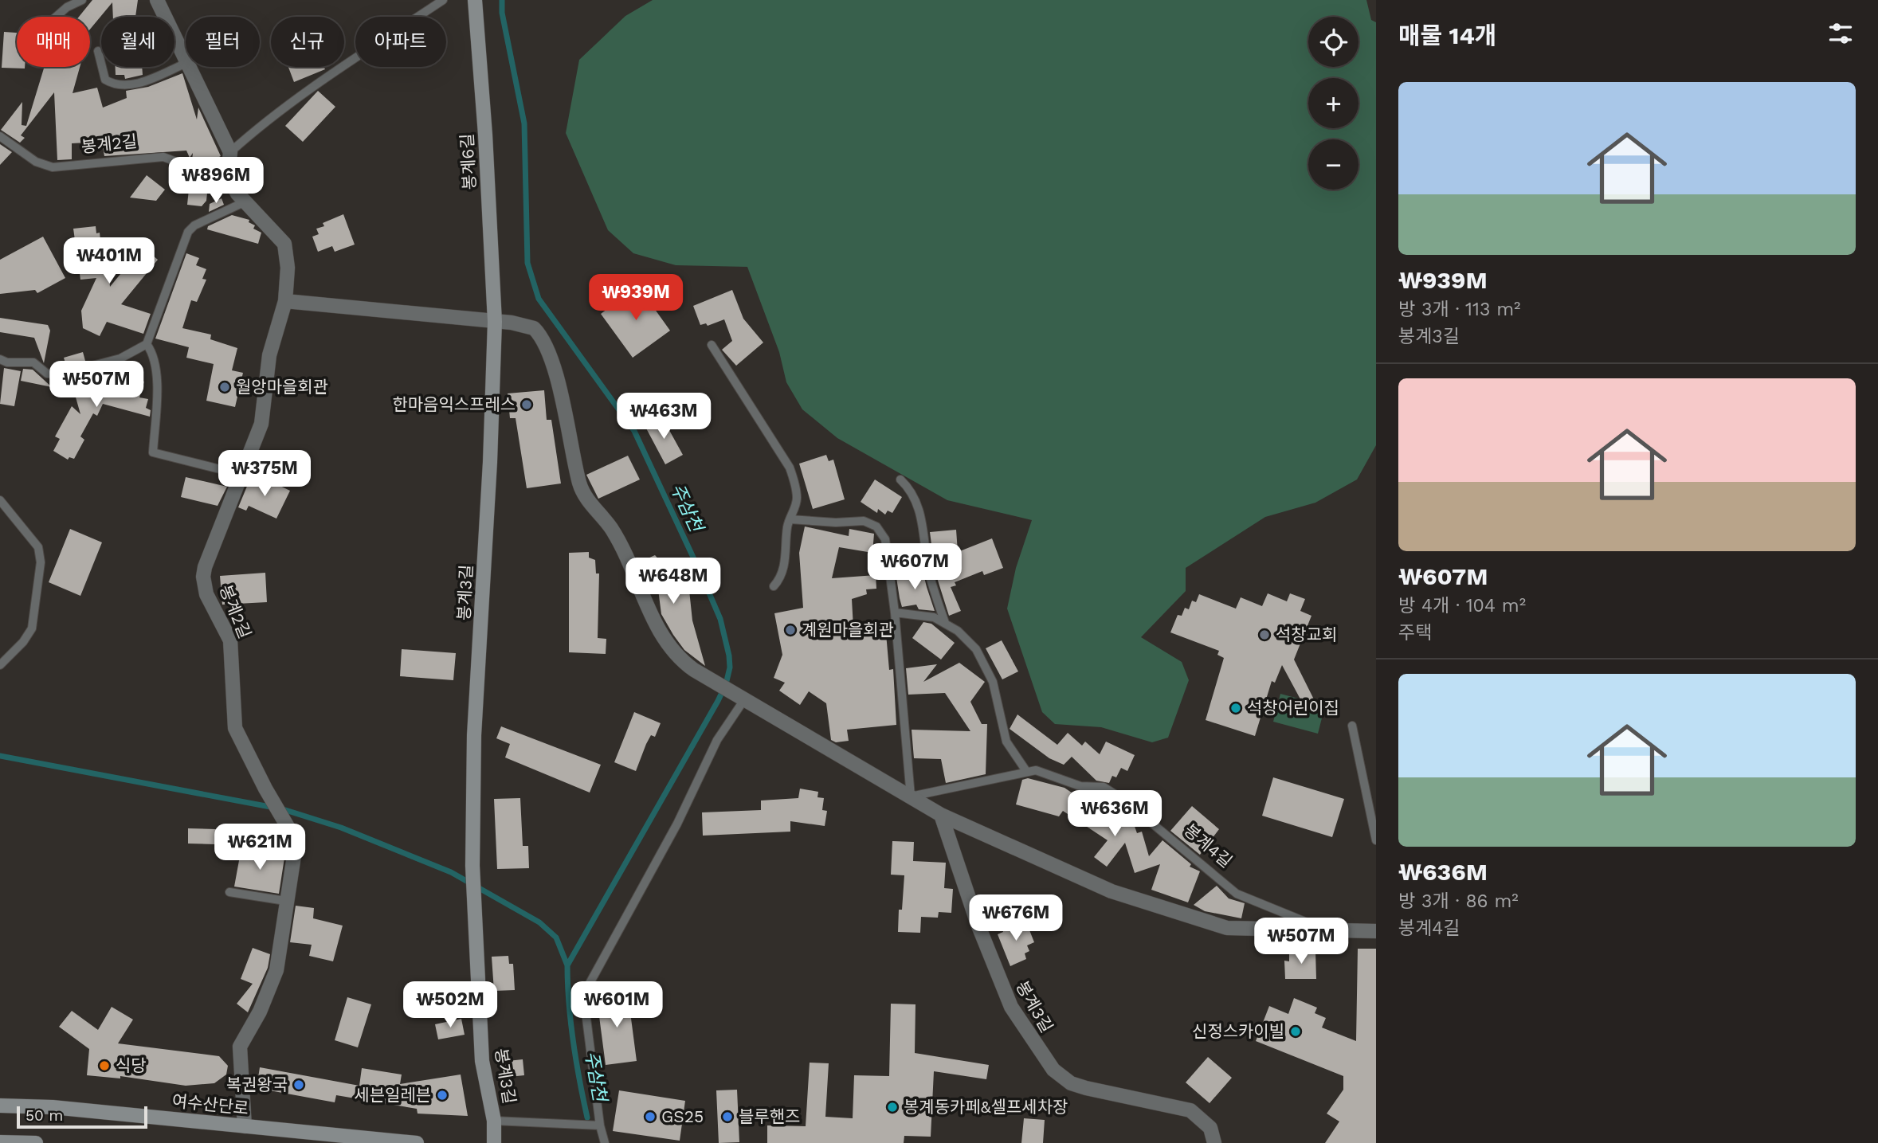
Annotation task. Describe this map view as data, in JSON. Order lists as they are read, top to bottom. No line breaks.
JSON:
{"streets":{"street":["봉계2길","봉계6길","봉계3길","봉계4길","여수산단로"]},"crossings":[["봉계6길","봉계3길"],["봉계3길","봉계4길"]],"water":["주삼천"],"places":["월앙마을회관","한마음익스프레스","계원마을회관","석창교회","석창어린이집","신정스카이빌","식당","복권왕국","세븐일레븐","봉계동카페&셀프세차장","GS25","블루핸즈"],"scale_bar":"50 m","page":{"heading":"매물 14개","map_buttons":["+","−"],"chip":["매매","월세","필터","신규","아파트"],"list":[{"name":"₩939M","note":"방 3개 · 113 m² · 봉계3길"},{"name":"₩607M","note":"방 4개 · 104 m² · 주택"},{"name":"₩636M","note":"방 3개 · 86 m² · 봉계4길"}],"price":["₩896M","₩401M","₩939M","₩507M","₩463M","₩375M","₩607M","₩648M","₩636M","₩621M","₩676M","₩507M","₩502M","₩601M"],"scale":"50 m"}}
